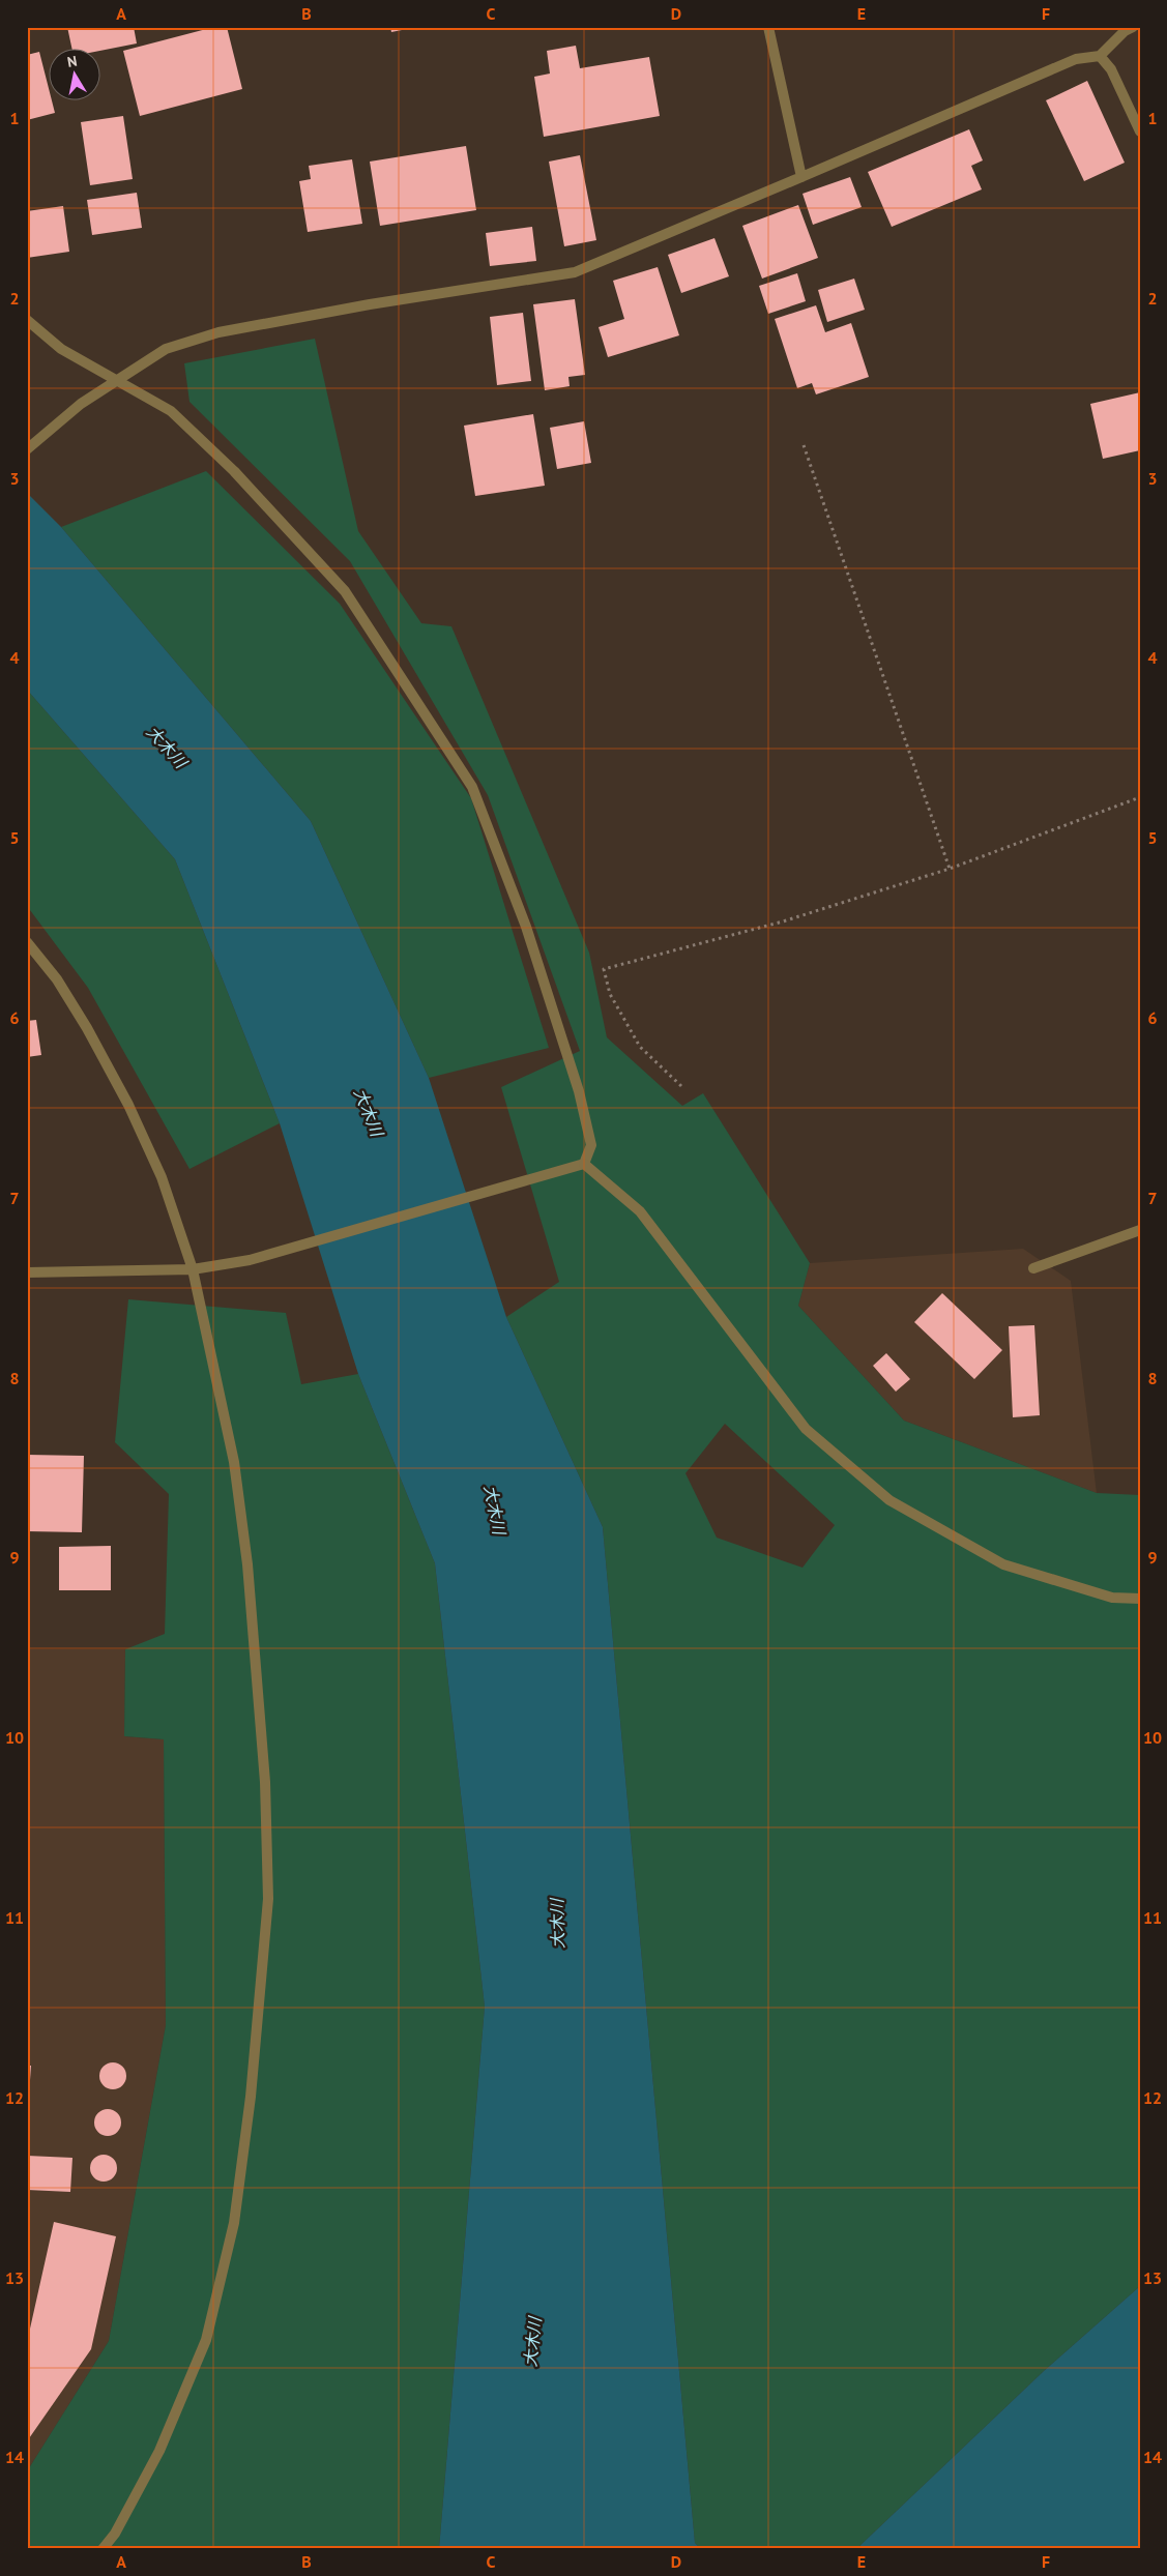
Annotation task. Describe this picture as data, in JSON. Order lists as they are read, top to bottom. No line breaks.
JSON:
{"water":["大木川"],"north":"top","grid":{"columns":["A","B","C","D","E","F"],"rows":["1","2","3","4","5","6","7","8","9","10","11","12","13","14"]}}
